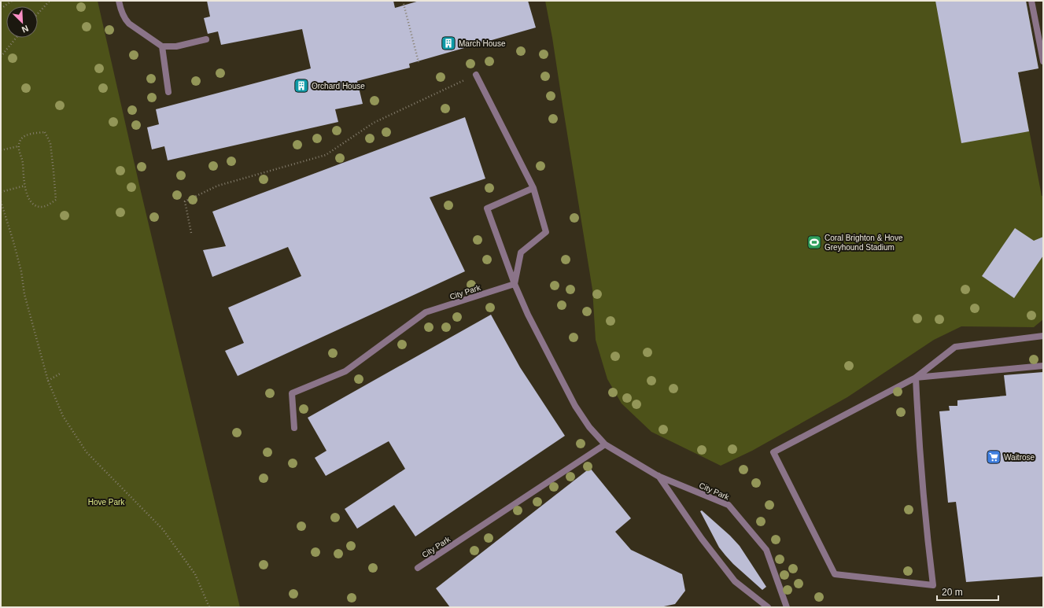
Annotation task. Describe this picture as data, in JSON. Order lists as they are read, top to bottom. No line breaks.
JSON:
{"streets":{"lane":["City Park"]},"parks":["Hove Park"],"places":{"building":["March House","Orchard House"],"sports":["Coral Brighton & Hove Greyhound Stadium"],"supermarket":["Waitrose"]},"scale_bar":"20 m","north":"bottom right"}
